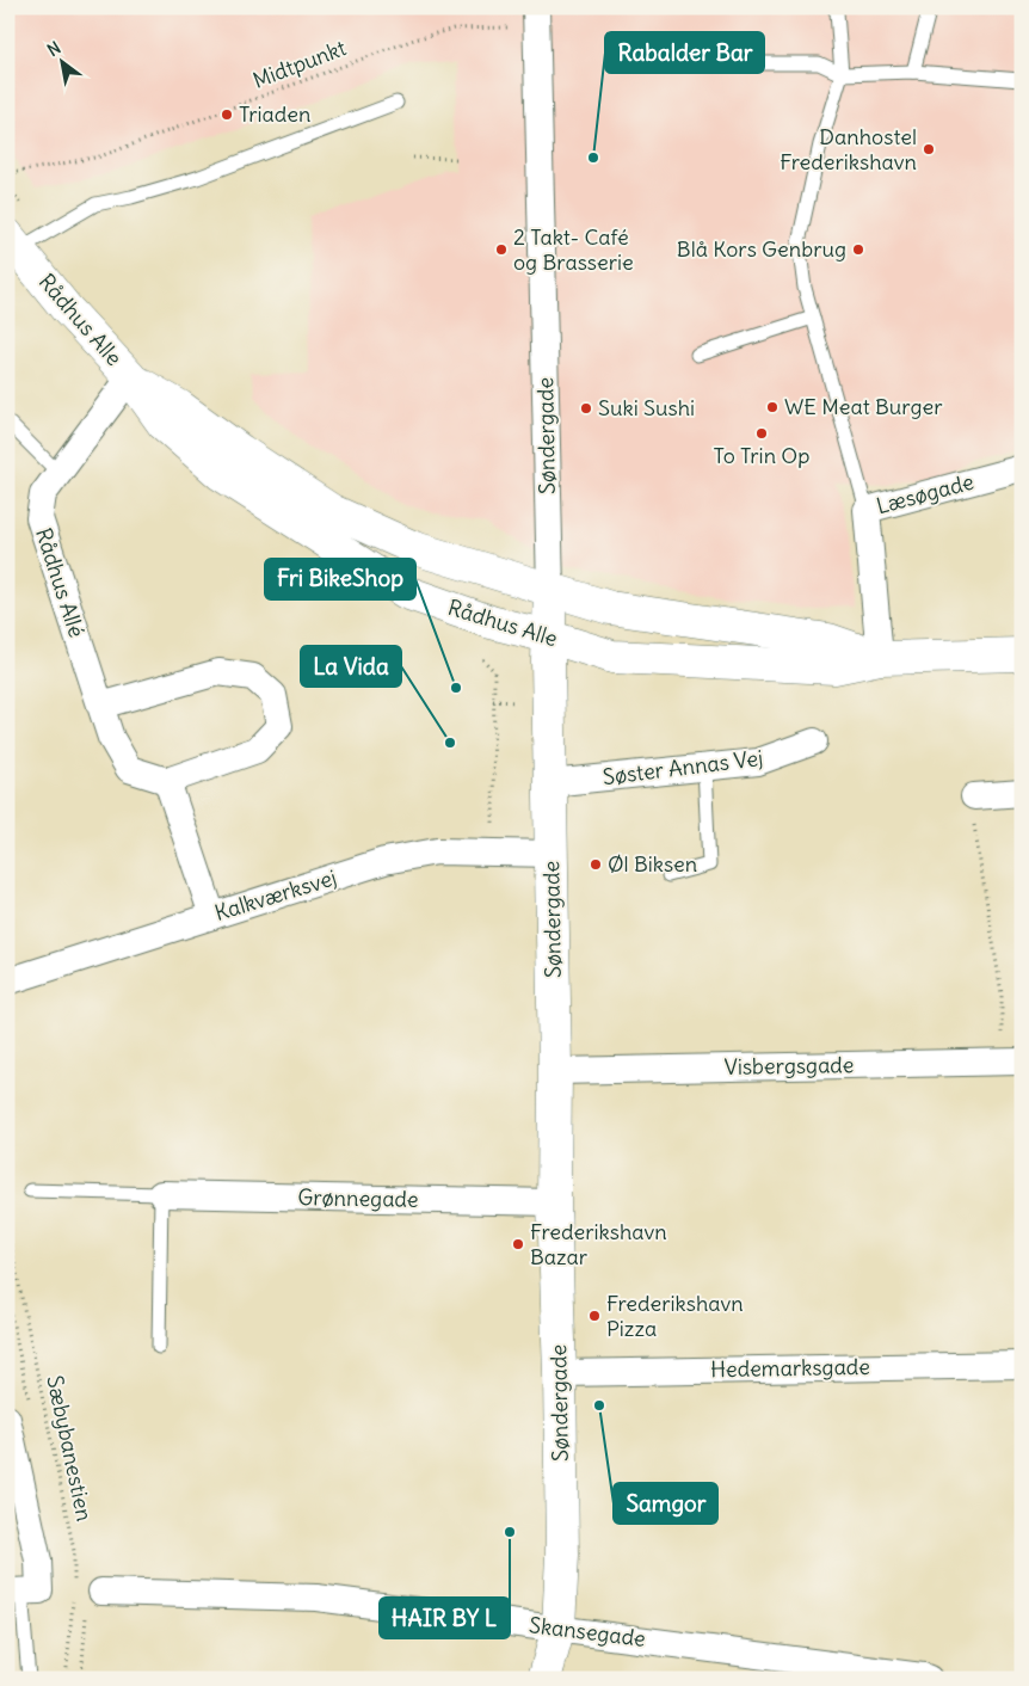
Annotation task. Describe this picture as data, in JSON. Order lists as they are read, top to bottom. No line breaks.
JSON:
{"streets":{"street":["Rådhus Alle","Søndergade","Læsøgade","Rådhus Allé","Søster Annas Vej","Kalkværksvej","Visbergsgade","Grønnegade","Hedemarksgade","Skansegade"],"path":["Midtpunkt","Sæbybanestien"]},"crossings":[["Midtpunkt","Søndergade"],["Rådhus Alle","Søndergade"],["Rådhus Alle","Læsøgade"],["Rådhus Alle","Rådhus Allé"],["Søndergade","Søster Annas Vej"],["Søndergade","Kalkværksvej"],["Søndergade","Visbergsgade"],["Søndergade","Grønnegade"],["Søndergade","Hedemarksgade"],["Søndergade","Skansegade"]],"places":["Triaden","Danhostel Frederikshavn","Rabalder Bar","2 Takt- Café og Brasserie","Blå Kors Genbrug","WE Meat Burger","Suki Sushi","To Trin Op","Fri BikeShop","La Vida","Øl Biksen","Frederikshavn Bazar","Frederikshavn Pizza","Samgor","HAIR BY L"],"north":"top left"}
